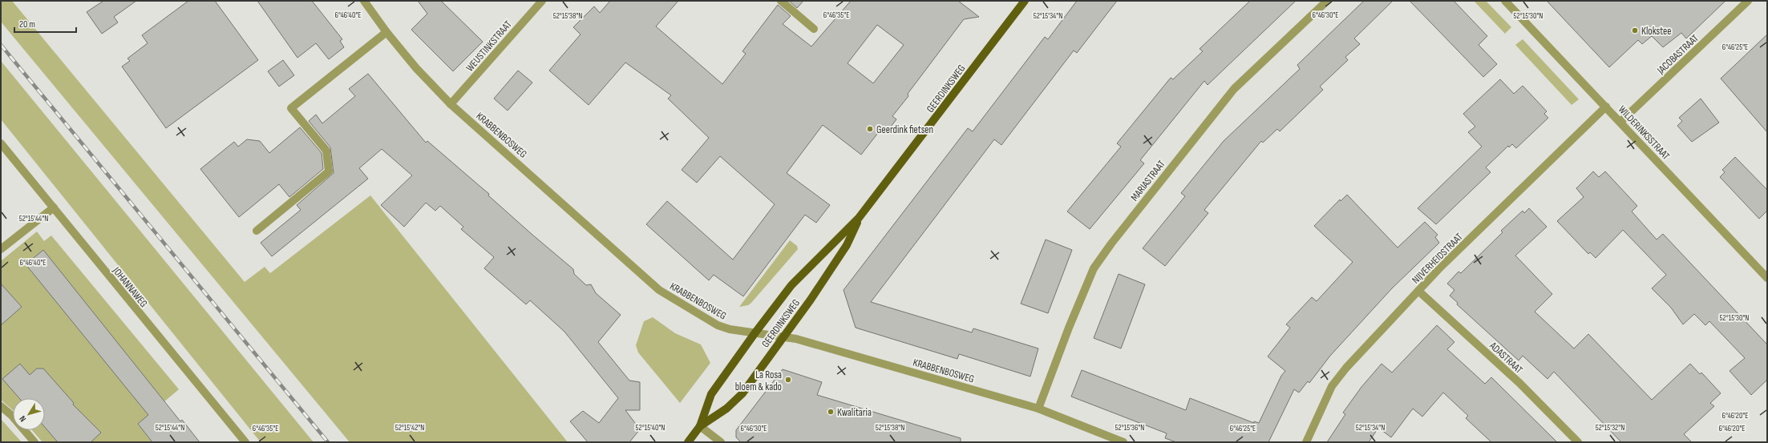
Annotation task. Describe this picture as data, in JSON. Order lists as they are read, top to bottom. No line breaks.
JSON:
{"streets":{"main road":["GEERDINKSWEG"],"street":["WEUSTINKSTRAAT","JACOBASTRAAT","WILDERINKSSTRAAT","KRABBENBOSWEG","MARIASTRAAT","NIJVERHEIDSTRAAT","JOHANNAWEG","ADASTRAAT"]},"crossings":[["WEUSTINKSTRAAT","KRABBENBOSWEG"],["JACOBASTRAAT","WILDERINKSSTRAAT"],["GEERDINKSWEG","KRABBENBOSWEG"],["WILDERINKSSTRAAT","NIJVERHEIDSTRAAT"],["KRABBENBOSWEG","MARIASTRAAT"],["NIJVERHEIDSTRAAT","ADASTRAAT"]],"places":["Klokstee","Geerdink fietsen","La Rosa bloem & kado","Kwalitaria"],"scale_bar":"20 m","north":"bottom left","coordinates":["6°46'40\"E","6°46'35\"E","6°46'30\"E","52°15'38\"N","52°15'34\"N","52°15'30\"N","6°46'25\"E","52°15'44\"N","6°46'20\"E","52°15'42\"N","52°15'40\"N","52°15'36\"N","52°15'32\"N"]}
